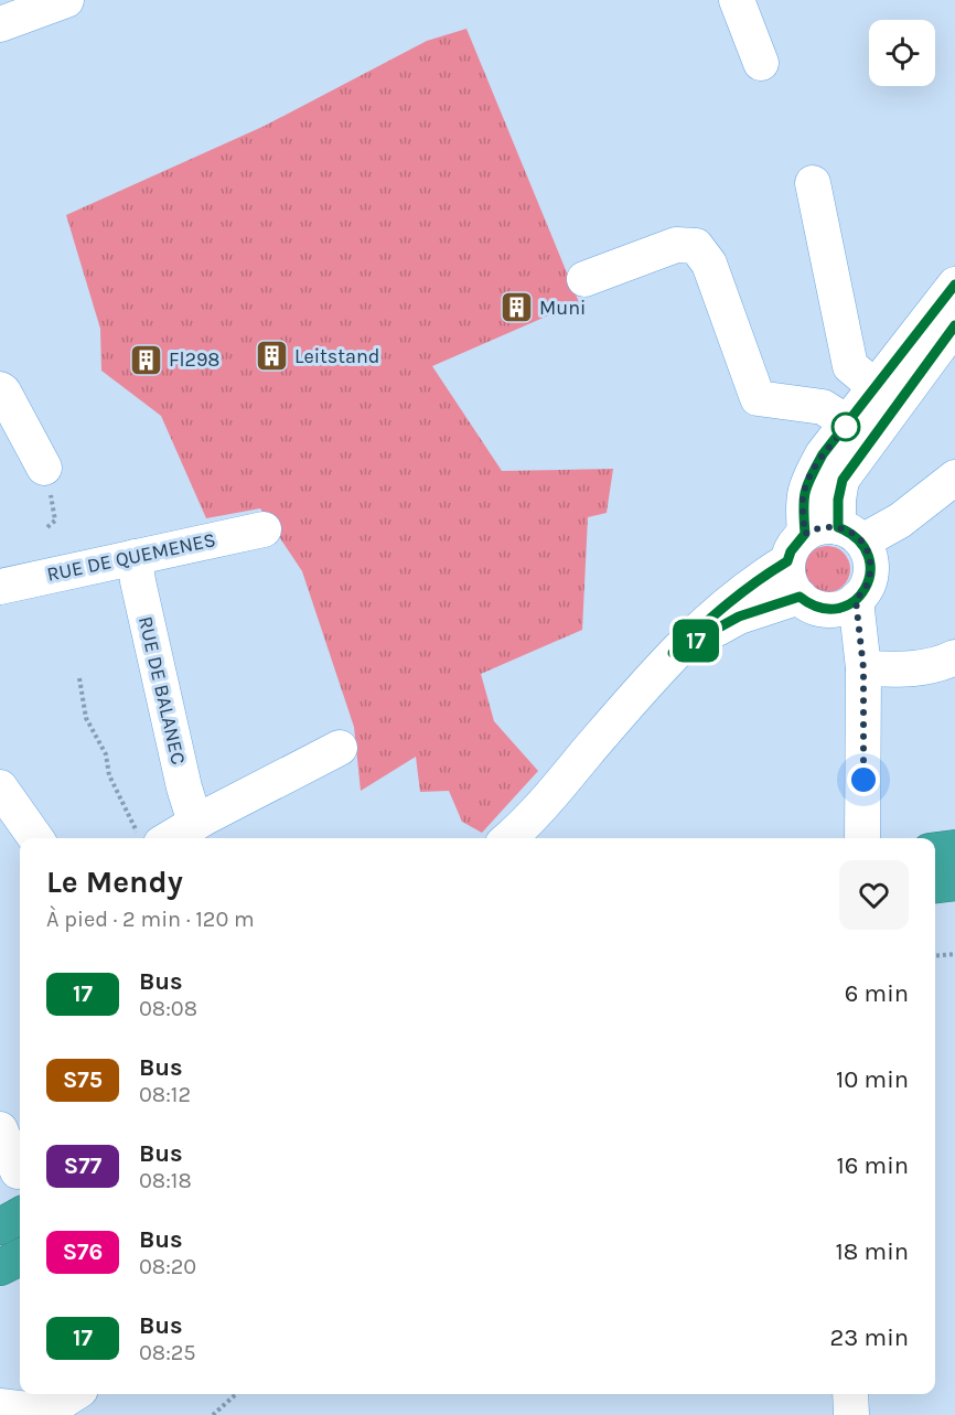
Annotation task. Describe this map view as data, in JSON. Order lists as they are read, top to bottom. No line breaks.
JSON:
{"streets":{"street":["RUE DE QUEMENES","RUE DE BALANEC"]},"crossings":[["RUE DE QUEMENES","RUE DE BALANEC"]],"places":{"building":["Muni","Leitstand","Fl298"]},"lines":["bus line 17"],"page":{"on_map":"17","heading":["Le Mendy","À pied · 2 min · 120 m"],"list":[{"mark":"17","name":"Bus","note":"08:08","value":"6 min"},{"mark":"S75","name":"Bus","note":"08:12","value":"10 min"},{"mark":"S77","name":"Bus","note":"08:18","value":"16 min"},{"mark":"S76","name":"Bus","note":"08:20","value":"18 min"},{"mark":"17","name":"Bus","note":"08:25","value":"23 min"}]}}
